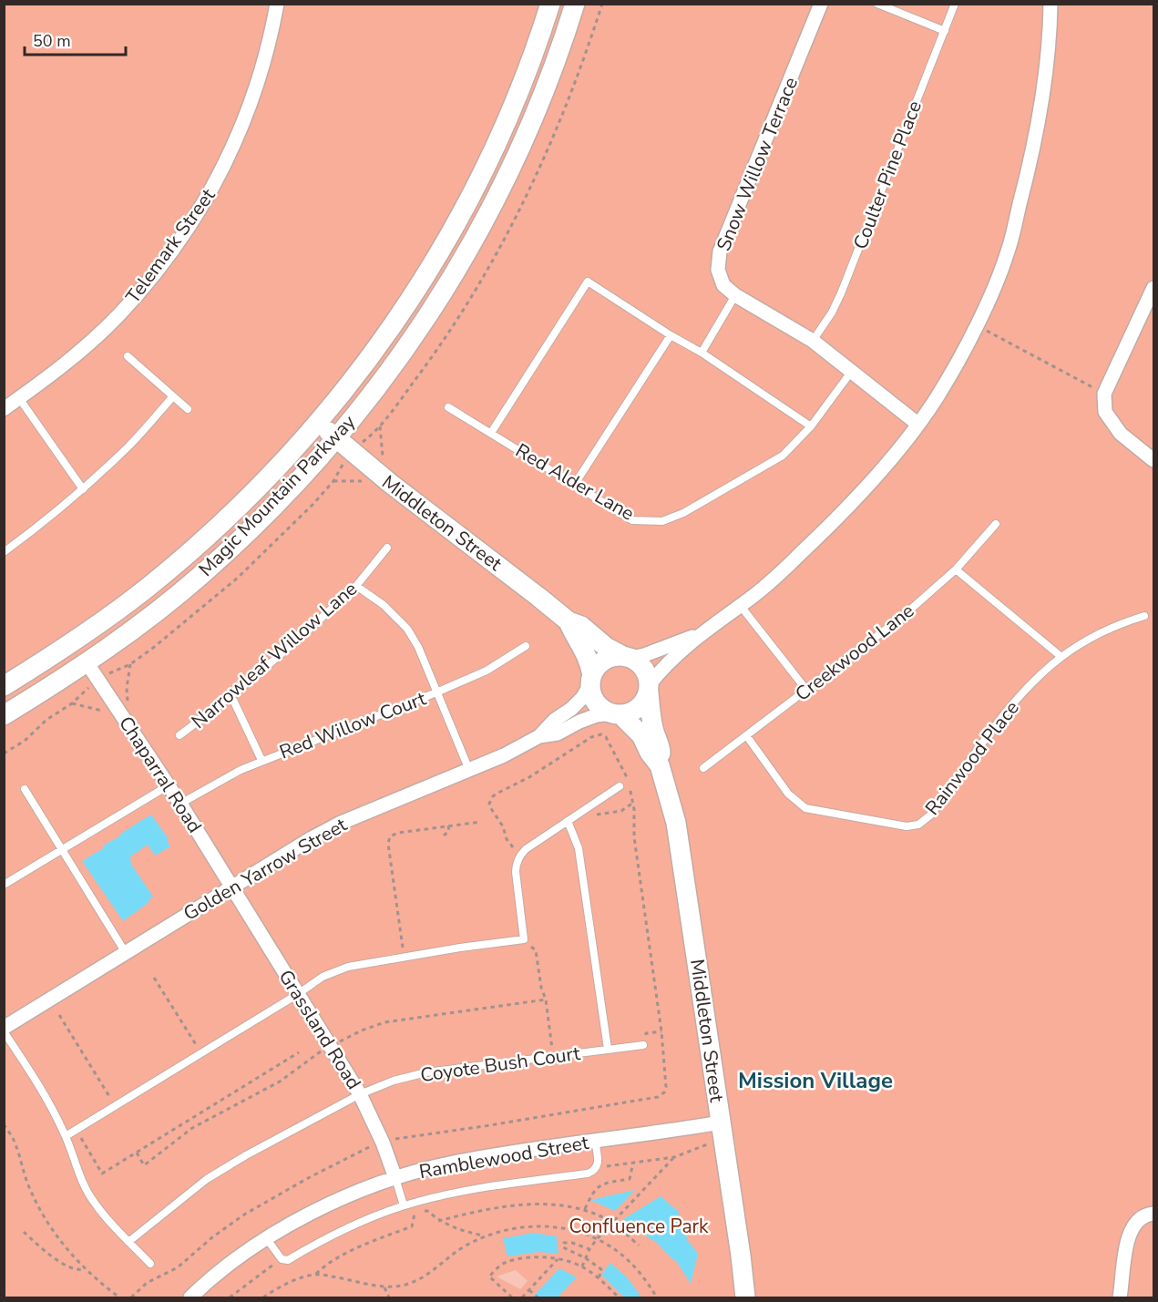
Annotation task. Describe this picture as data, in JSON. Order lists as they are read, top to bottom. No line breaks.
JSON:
{"streets":{"street":["Snow Willow Terrace","Telemark Street","Magic Mountain Parkway","Middleton Street","Chaparral Road","Golden Yarrow Street","Grassland Road","Ramblewood Street"],"lane":["Coulter Pine Place","Red Alder Lane","Creekwood Lane","Narrowleaf Willow Lane","Red Willow Court","Rainwood Place","Coyote Bush Court"]},"crossings":[["Snow Willow Terrace","Coulter Pine Place"],["Snow Willow Terrace","Red Alder Lane"],["Magic Mountain Parkway","Middleton Street"],["Magic Mountain Parkway","Chaparral Road"],["Middleton Street","Golden Yarrow Street"],["Middleton Street","Ramblewood Street"],["Creekwood Lane","Rainwood Place"],["Red Willow Court","Chaparral Road"],["Chaparral Road","Golden Yarrow Street"],["Chaparral Road","Grassland Road"],["Golden Yarrow Street","Grassland Road"],["Grassland Road","Coyote Bush Court"],["Grassland Road","Ramblewood Street"]],"districts":["Mission Village"],"parks":["Confluence Park"],"scale_bar":"50 m"}
